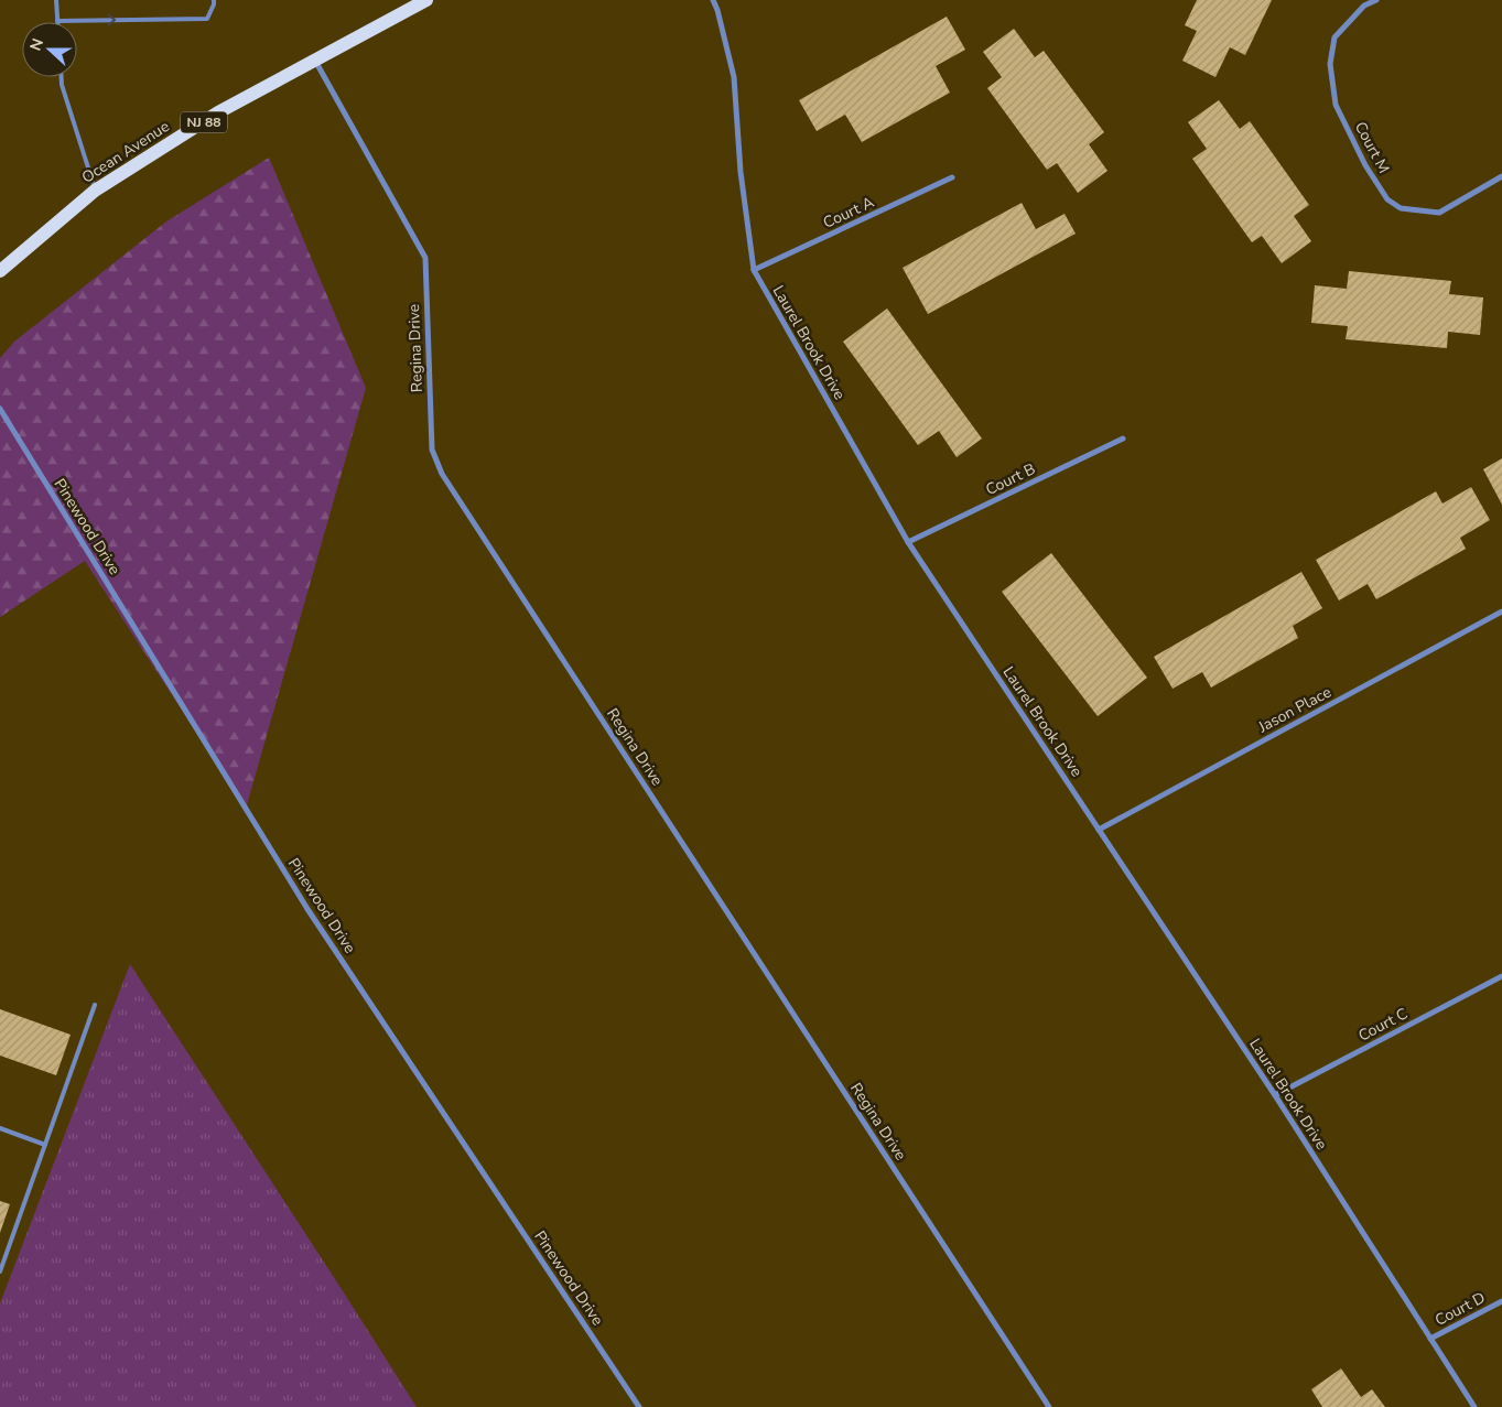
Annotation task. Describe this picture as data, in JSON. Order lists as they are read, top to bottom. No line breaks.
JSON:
{"streets":{"main road":["NJ 88","Ocean Avenue"],"street":["Court M","Court A","Laurel Brook Drive","Regina Drive","Court B","Pinewood Drive","Jason Place","Court C","Court D"]},"crossings":[["Ocean Avenue","Regina Drive"],["Court A","Laurel Brook Drive"],["Laurel Brook Drive","Court B"],["Laurel Brook Drive","Jason Place"],["Laurel Brook Drive","Court C"],["Laurel Brook Drive","Court D"]],"north":"left"}
